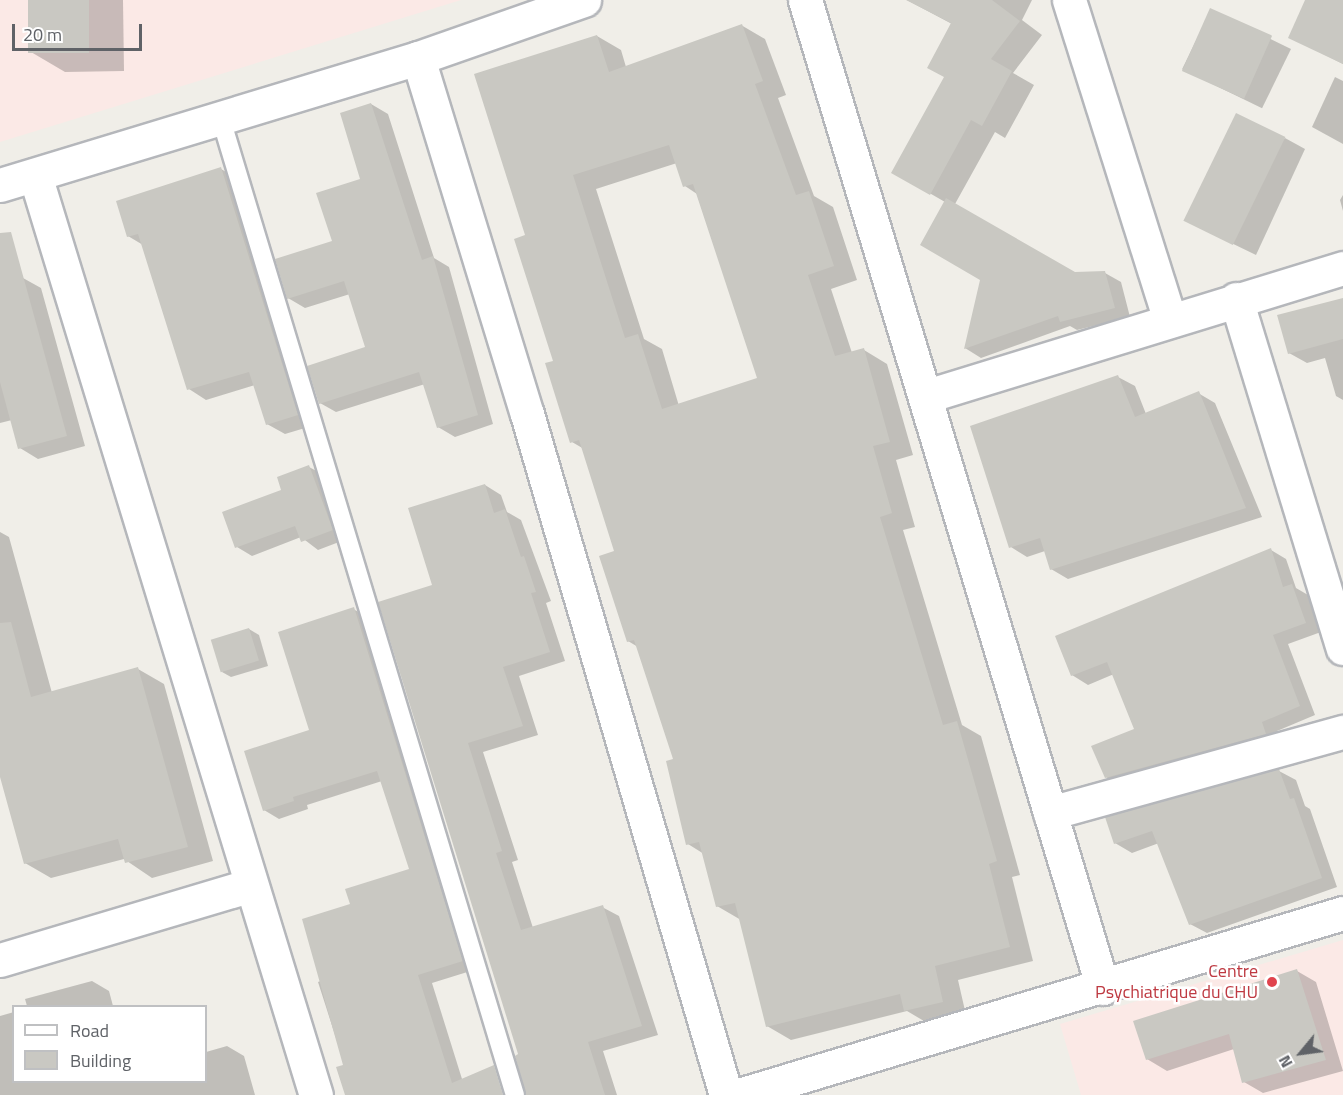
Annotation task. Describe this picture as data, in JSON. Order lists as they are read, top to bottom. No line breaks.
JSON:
{"places":["Centre Psychiatrique du CHU"],"legend":["Road","Building"],"scale_bar":"20 m","north":"bottom left"}
